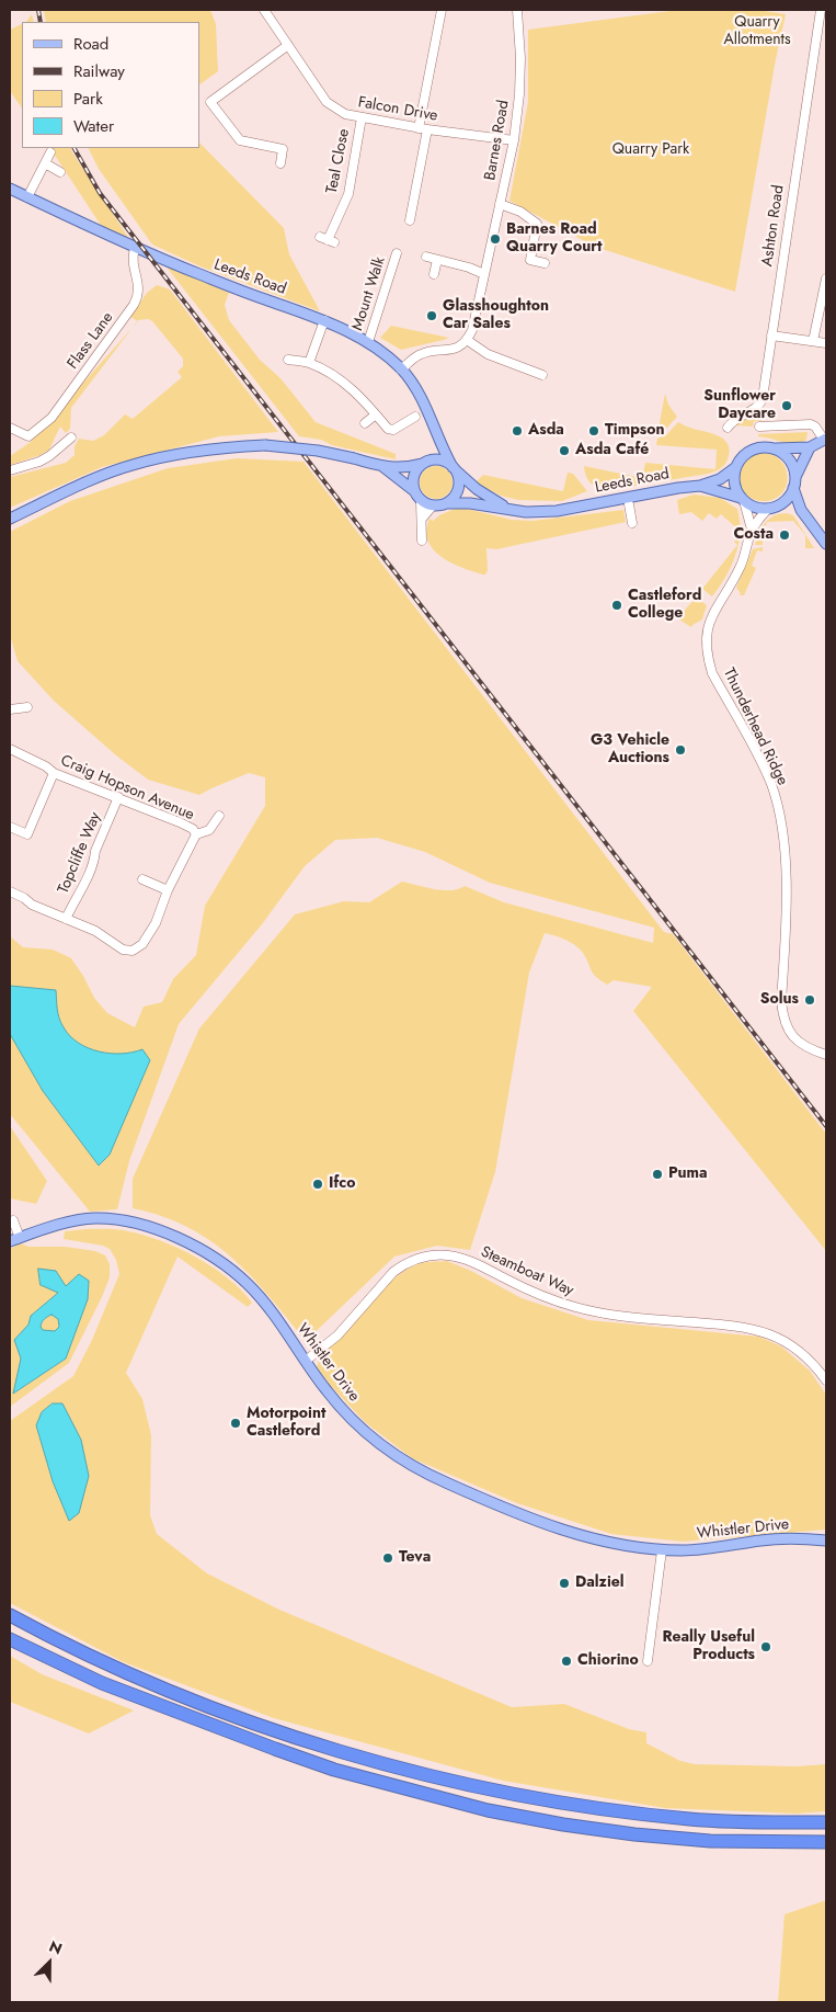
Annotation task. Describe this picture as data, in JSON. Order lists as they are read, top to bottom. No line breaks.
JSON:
{"streets":{"main road":["Leeds Road","Whistler Drive"],"street":["Falcon Drive","Barnes Road","Teal Close","Ashton Road","Mount Walk","Flass Lane","Thunderhead Ridge","Craig Hopson Avenue","Topcliffe Way","Steamboat Way"]},"crossings":[["Falcon Drive","Barnes Road"],["Falcon Drive","Teal Close"],["Leeds Road","Mount Walk"],["Leeds Road","Flass Lane"],["Craig Hopson Avenue","Topcliffe Way"],["Steamboat Way","Whistler Drive"]],"parks":["Quarry Allotments","Quarry Park"],"places":["Barnes Road Quarry Court","Glasshoughton Car Sales","Sunflower Daycare","Asda","Timpson","Asda Café","Costa","Castleford College","G3 Vehicle Auctions","Solus","Puma","Ifco","Motorpoint Castleford","Teva","Dalziel","Really Useful Products","Chiorino"],"legend":["Road","Railway","Park","Water"],"north":"top right"}
